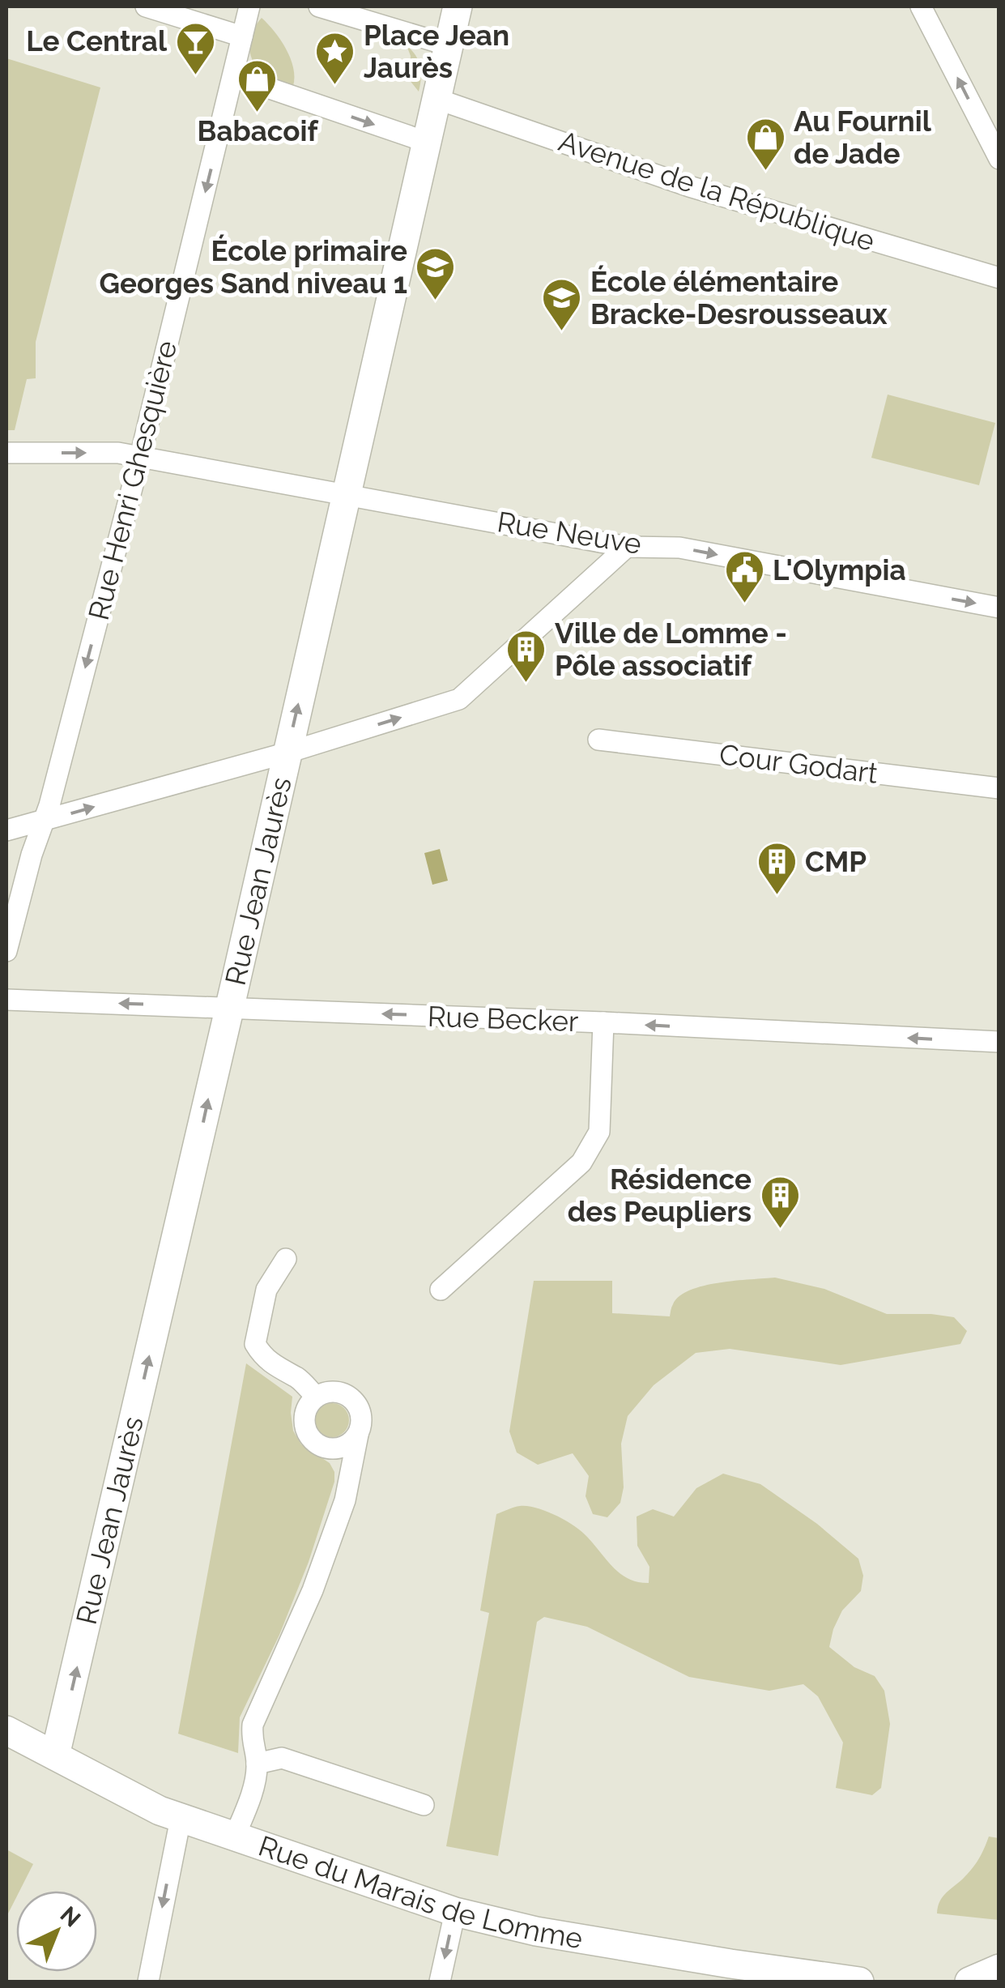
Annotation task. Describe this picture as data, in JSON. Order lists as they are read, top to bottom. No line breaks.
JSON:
{"streets":{"street":["Avenue de la République","Rue Henri Ghesquière","Rue Neuve","Cour Godart","Rue Jean Jaurès","Rue Becker","Rue du Marais de Lomme"]},"crossings":[["Avenue de la République","Rue Jean Jaurès"],["Rue Henri Ghesquière","Rue Neuve"],["Rue Neuve","Rue Jean Jaurès"],["Rue Jean Jaurès","Rue Becker"],["Rue Jean Jaurès","Rue du Marais de Lomme"]],"one_way":["Rue Henri Ghesquière","Rue Neuve","Rue Becker"],"places":{"bar":["Le Central"],"place":["Place Jean Jaurès"],"shop":["Babacoif","Au Fournil de Jade"],"school or university":["École primaire Georges Sand niveau 1","École élémentaire Bracke-Desrousseaux"],"public building":["L'Olympia"],"building":["Ville de Lomme - Pôle associatif","CMP","Résidence des Peupliers"]},"north":"top right"}
